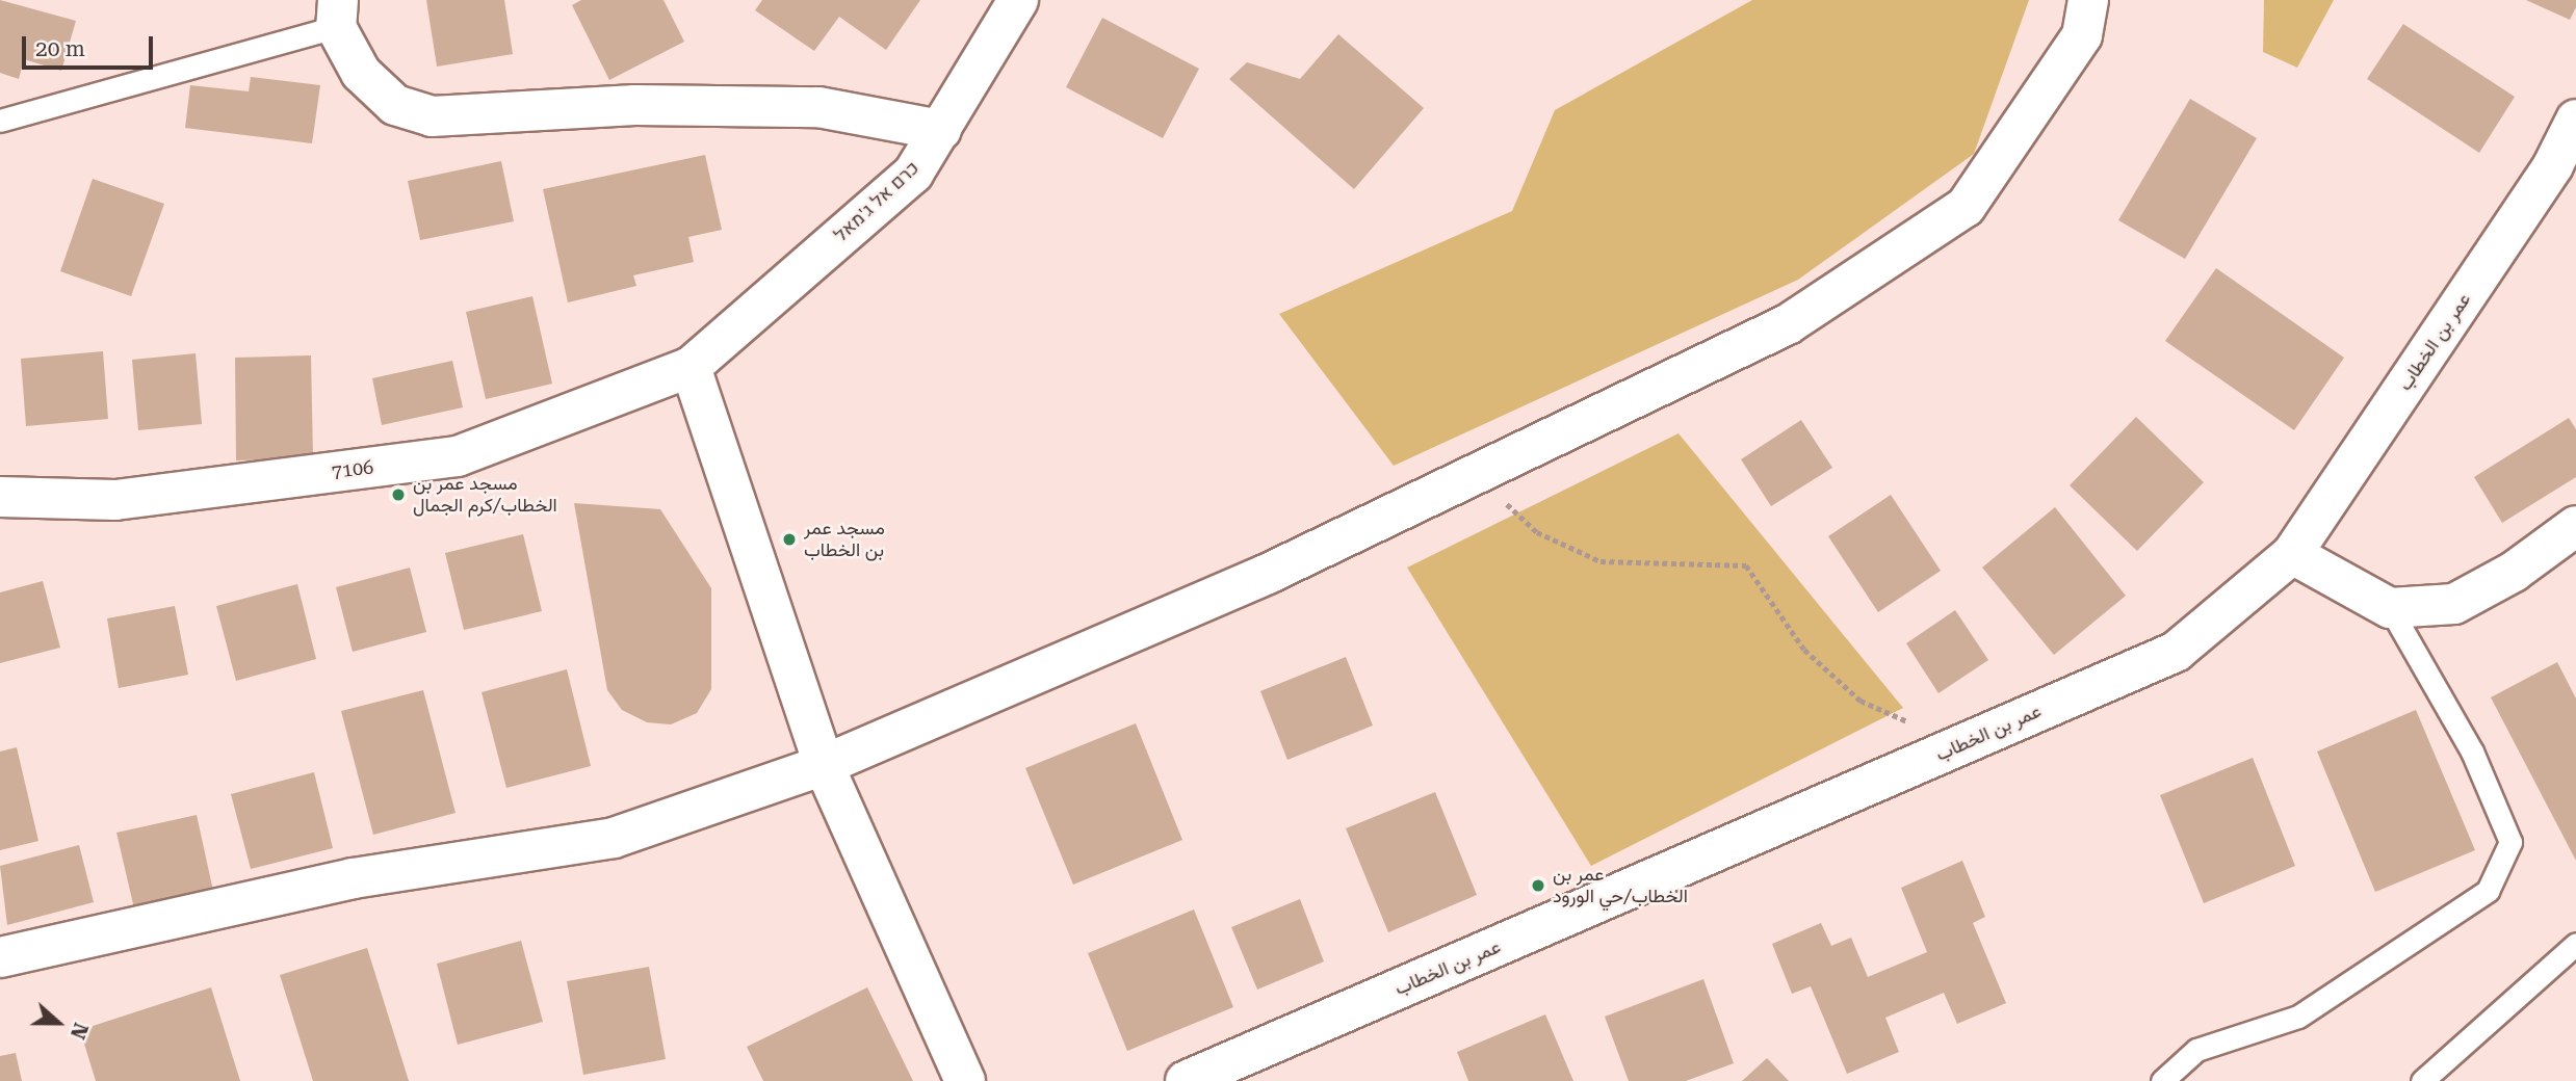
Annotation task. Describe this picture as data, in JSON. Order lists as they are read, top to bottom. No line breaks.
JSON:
{"streets":{"street":["כרם אל ג'מאל","عمر بن الخطاب","7106"]},"crossings":[["כרם אל ג'מאל","7106"]],"places":["مسجد عمر بن الخطاب/كرم الجمال","مسجد عمر بن الخطاب","عمر بن الخطاب/حي الورود"],"scale_bar":"20 m","north":"right"}
